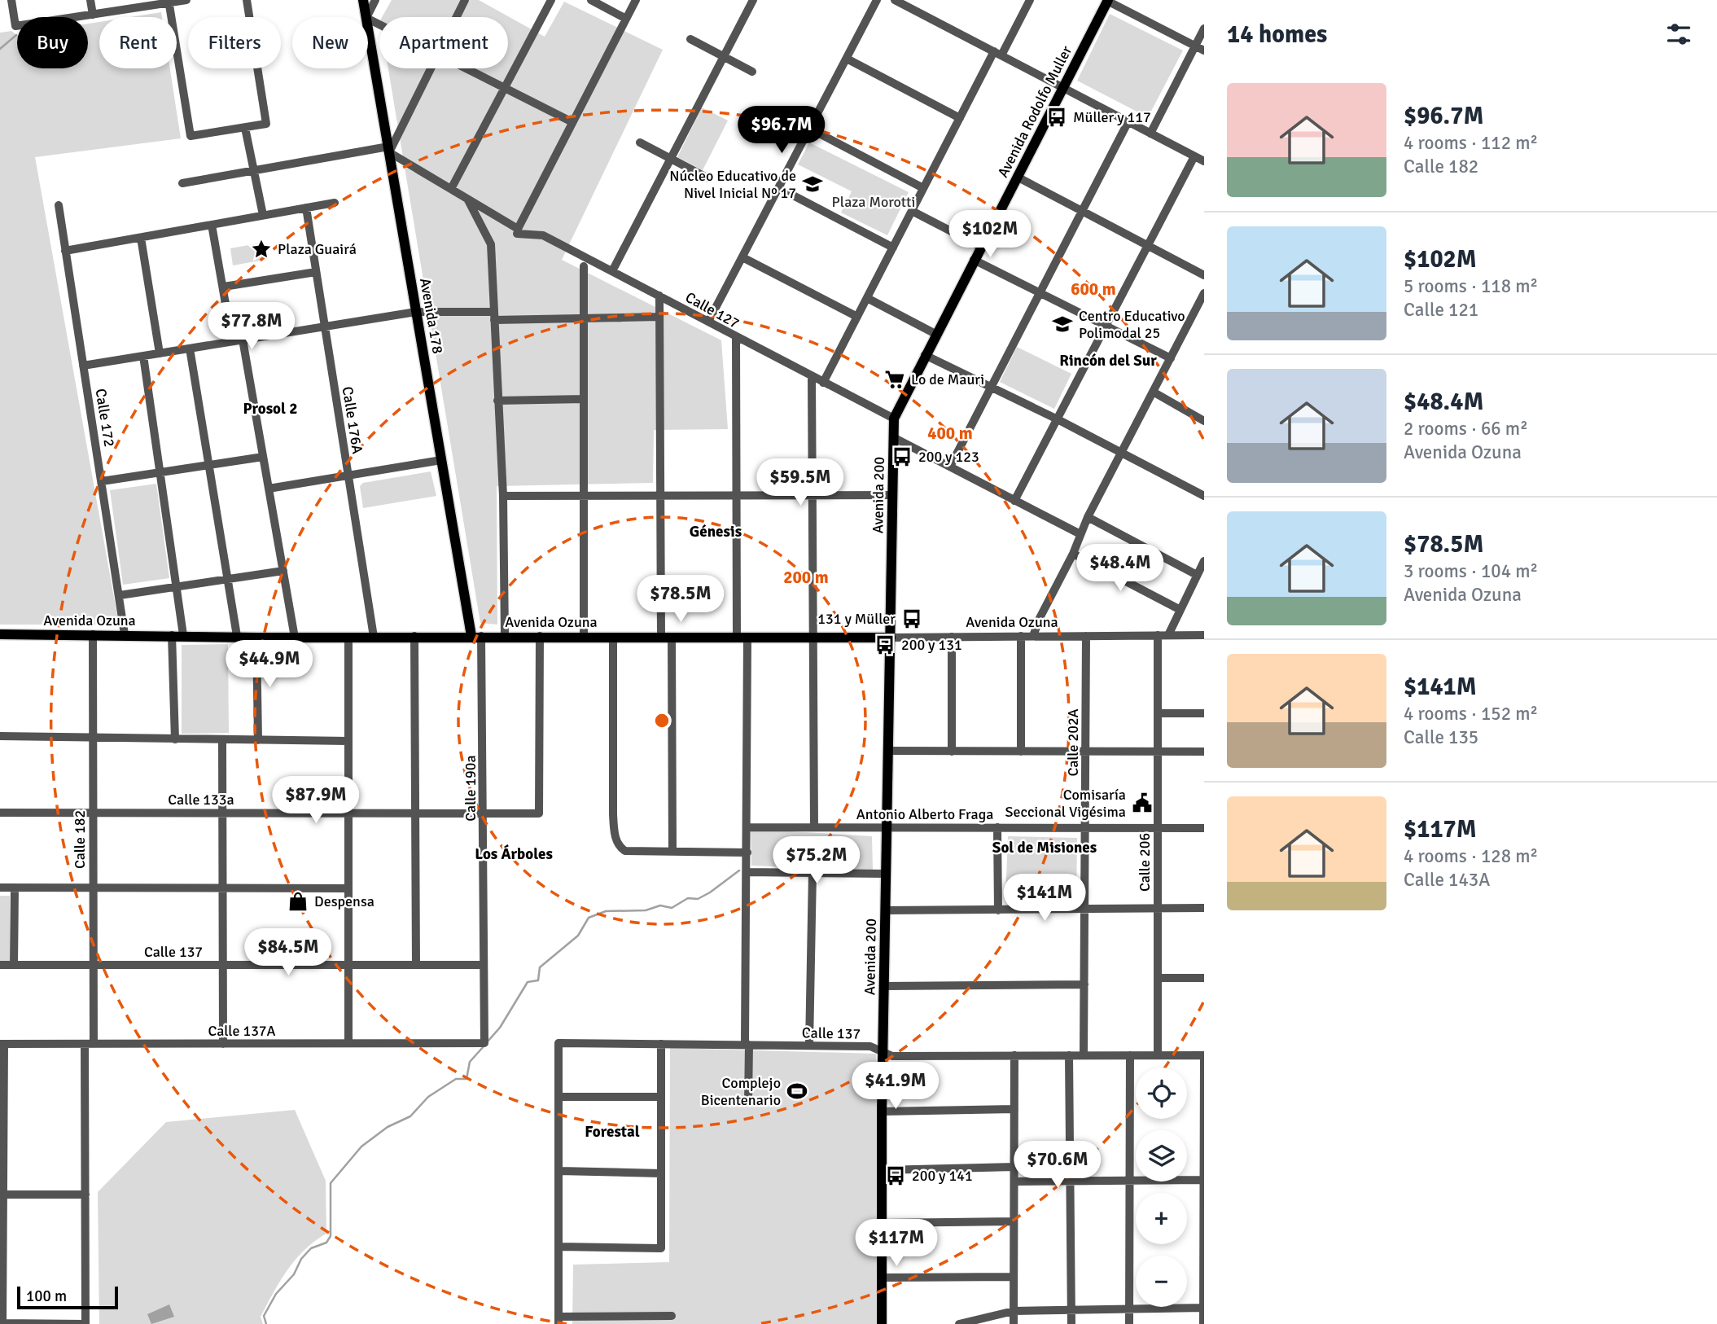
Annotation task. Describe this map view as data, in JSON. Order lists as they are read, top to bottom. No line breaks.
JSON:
{"streets":{"main road":["Avenida Rodolfo Muller","Avenida 178","Avenida 200","Avenida Ozuna"],"street":["Calle 127","Calle 172","Calle 176A","Calle 202A","Calle 190a","Calle 133a","Antonio Alberto Fraga","Calle 182","Calle 206","Calle 137","Calle 137A"]},"crossings":[["Avenida Rodolfo Muller","Calle 127"],["Avenida Rodolfo Muller","Avenida 200"],["Calle 127","Avenida 200"],["Avenida 178","Avenida Ozuna"],["Avenida 178","Calle 190a"],["Calle 172","Avenida Ozuna"],["Calle 176A","Avenida Ozuna"],["Avenida 200","Avenida Ozuna"],["Avenida 200","Antonio Alberto Fraga"],["Avenida 200","Calle 137"],["Avenida Ozuna","Calle 202A"],["Avenida Ozuna","Calle 190a"],["Avenida Ozuna","Calle 133a"],["Avenida Ozuna","Calle 182"],["Avenida Ozuna","Calle 206"],["Calle 202A","Antonio Alberto Fraga"],["Calle 202A","Calle 137"],["Calle 190a","Calle 133a"],["Calle 190a","Calle 137"],["Calle 190a","Calle 137A"],["Calle 133a","Calle 182"],["Antonio Alberto Fraga","Calle 206"],["Calle 182","Calle 137"],["Calle 182","Calle 137A"],["Calle 206","Calle 137"]],"districts":["Rincón del Sur","Prosol 2","Génesis","Sol de Misiones","Los Árboles","Forestal"],"parks":["Plaza Morotti"],"places":{"bus stop":["Müller y 117","200 y 123","131 y Müller","200 y 131","200 y 141"],"school or university":["Núcleo Educativo de Nivel Inicial Nº 17","Centro Educativo Polimodal 25"],"place":["Plaza Guairá"],"supermarket":["Lo de Mauri"],"public building":["Comisaría Seccional Vigésima"],"shop":["Despensa"],"sports":["Complejo Bicentenario"]},"scale_bar":"100 m","page":{"heading":"14 homes","chip":["Buy","Rent","Filters","New","Apartment"],"list":[{"name":"$96.7M","note":"4 rooms · 112 m² · Calle 182"},{"name":"$102M","note":"5 rooms · 118 m² · Calle 121"},{"name":"$48.4M","note":"2 rooms · 66 m² · Avenida Ozuna"},{"name":"$78.5M","note":"3 rooms · 104 m² · Avenida Ozuna"},{"name":"$141M","note":"4 rooms · 152 m² · Calle 135"},{"name":"$117M","note":"4 rooms · 128 m² · Calle 143A"}],"price":["$96.7M","$102M","$77.8M","$59.5M","$48.4M","$78.5M","$44.9M","$87.9M","$75.2M","$141M","$84.5M","$41.9M","$70.6M","$117M"],"map_buttons":["+","−"],"scale":"100 m"},"rings":["600 m","400 m","200 m"]}
